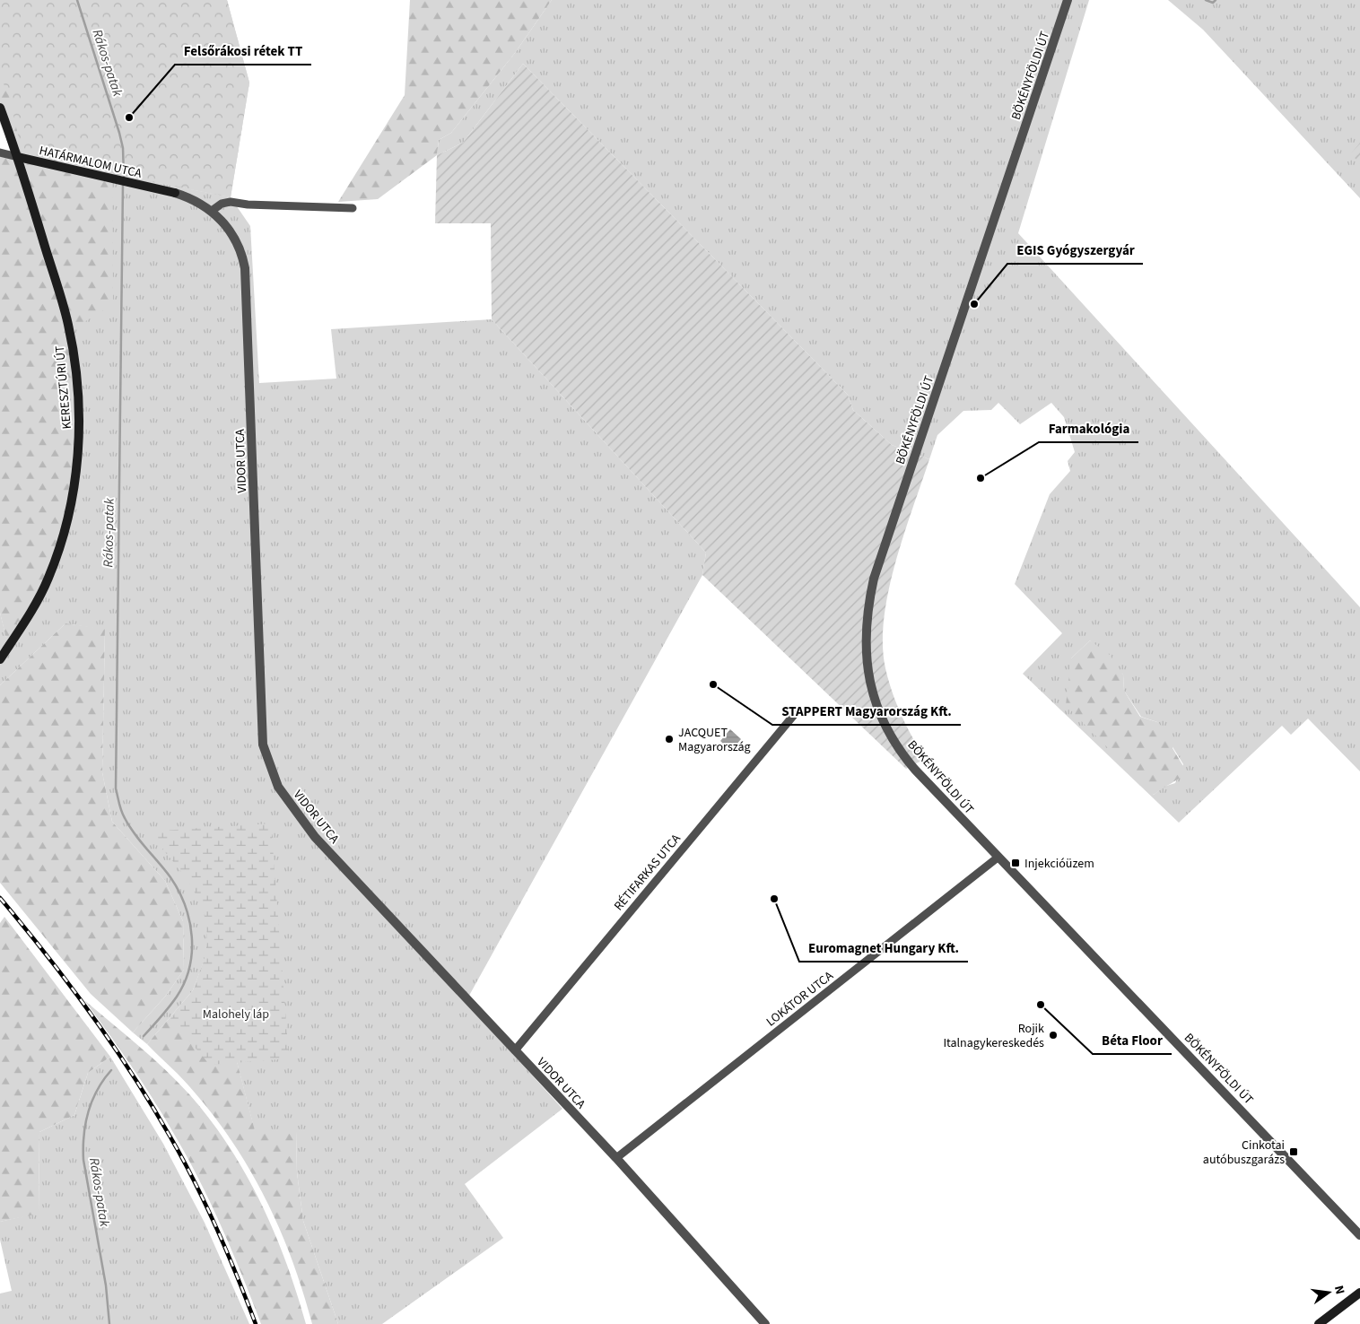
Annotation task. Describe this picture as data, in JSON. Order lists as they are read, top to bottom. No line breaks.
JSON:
{"streets":{"main road":["HATÁRMALOM UTCA","KERESZTÚRI ÚT"],"street":["BÖKÉNYFÖLDI ÚT","VIDOR UTCA","RÉTIFARKAS UTCA","LOKÁTOR UTCA"]},"crossings":[["BÖKÉNYFÖLDI ÚT","LOKÁTOR UTCA"],["HATÁRMALOM UTCA","KERESZTÚRI ÚT"],["HATÁRMALOM UTCA","VIDOR UTCA"],["VIDOR UTCA","RÉTIFARKAS UTCA"],["VIDOR UTCA","LOKÁTOR UTCA"]],"water":["Rákos-patak"],"parks":["Malohely láp"],"places":{"other":["Felsőrákosi rétek TT","EGIS Gyógyszergyár","Farmakológia","STAPPERT Magyarország Kft.","JACQUET Magyarország","Euromagnet Hungary Kft.","Béta Floor","Rojik Italnagykereskedés"],"transit":["Injekcióüzem","Cinkotai autóbuszgarázs"]},"north":"right"}
